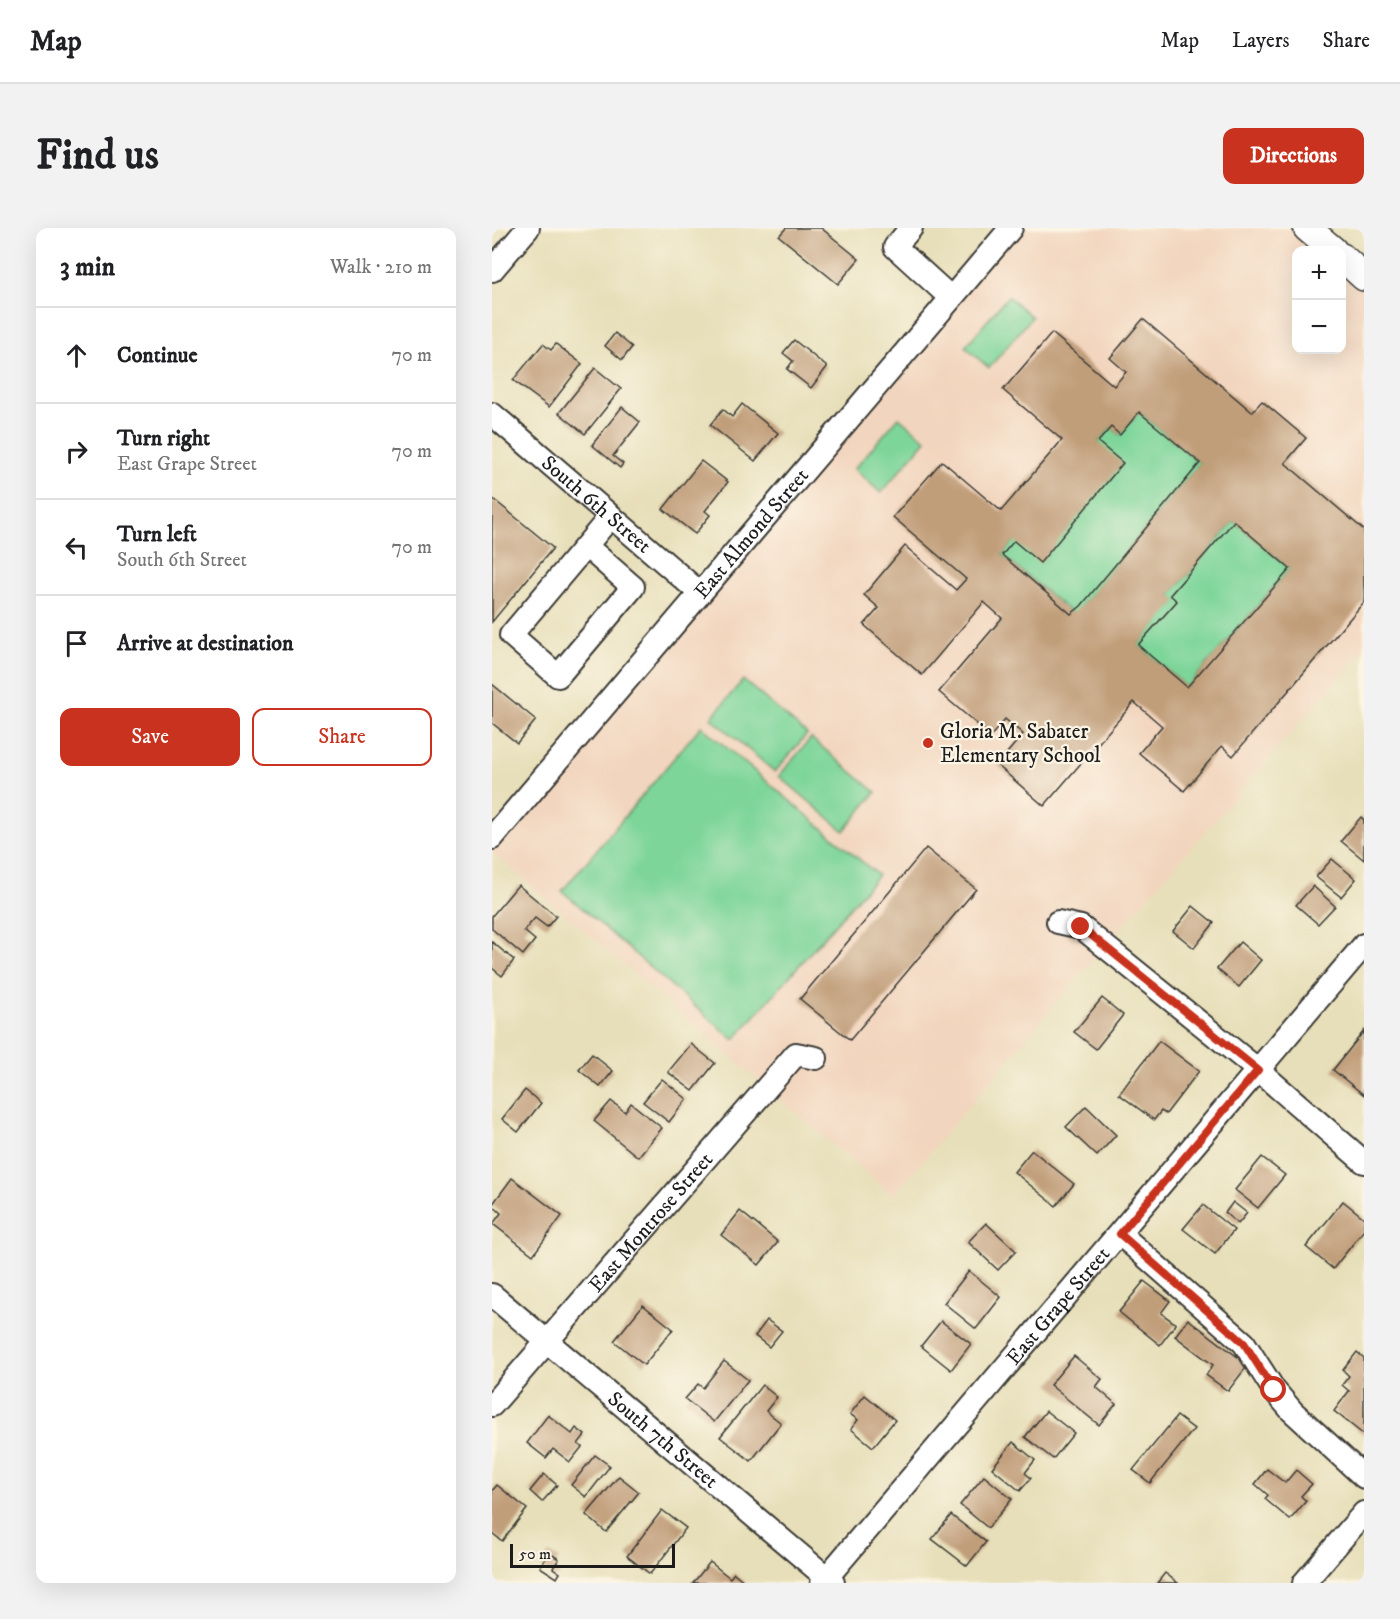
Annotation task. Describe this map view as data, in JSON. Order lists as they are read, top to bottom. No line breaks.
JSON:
{"streets":{"street":["South 6th Street","East Almond Street","East Montrose Street","East Grape Street","South 7th Street"]},"crossings":[["South 6th Street","East Almond Street"],["East Montrose Street","South 7th Street"],["East Grape Street","South 7th Street"]],"places":["Gloria M. Sabater Elementary School"],"scale_bar":"50 m","page":{"header":"Map","nav":["Map","Layers","Share"],"buttons":["Directions",["Save","Share"]],"title":"Find us","heading":["3 min","Walk · 210 m"],"map_buttons":["+","−"],"list":[["Continue","70 m"],["Turn right","East Grape Street","70 m"],["Turn left","South 6th Street","70 m"],"Arrive at destination"],"scale":"50 m"}}
